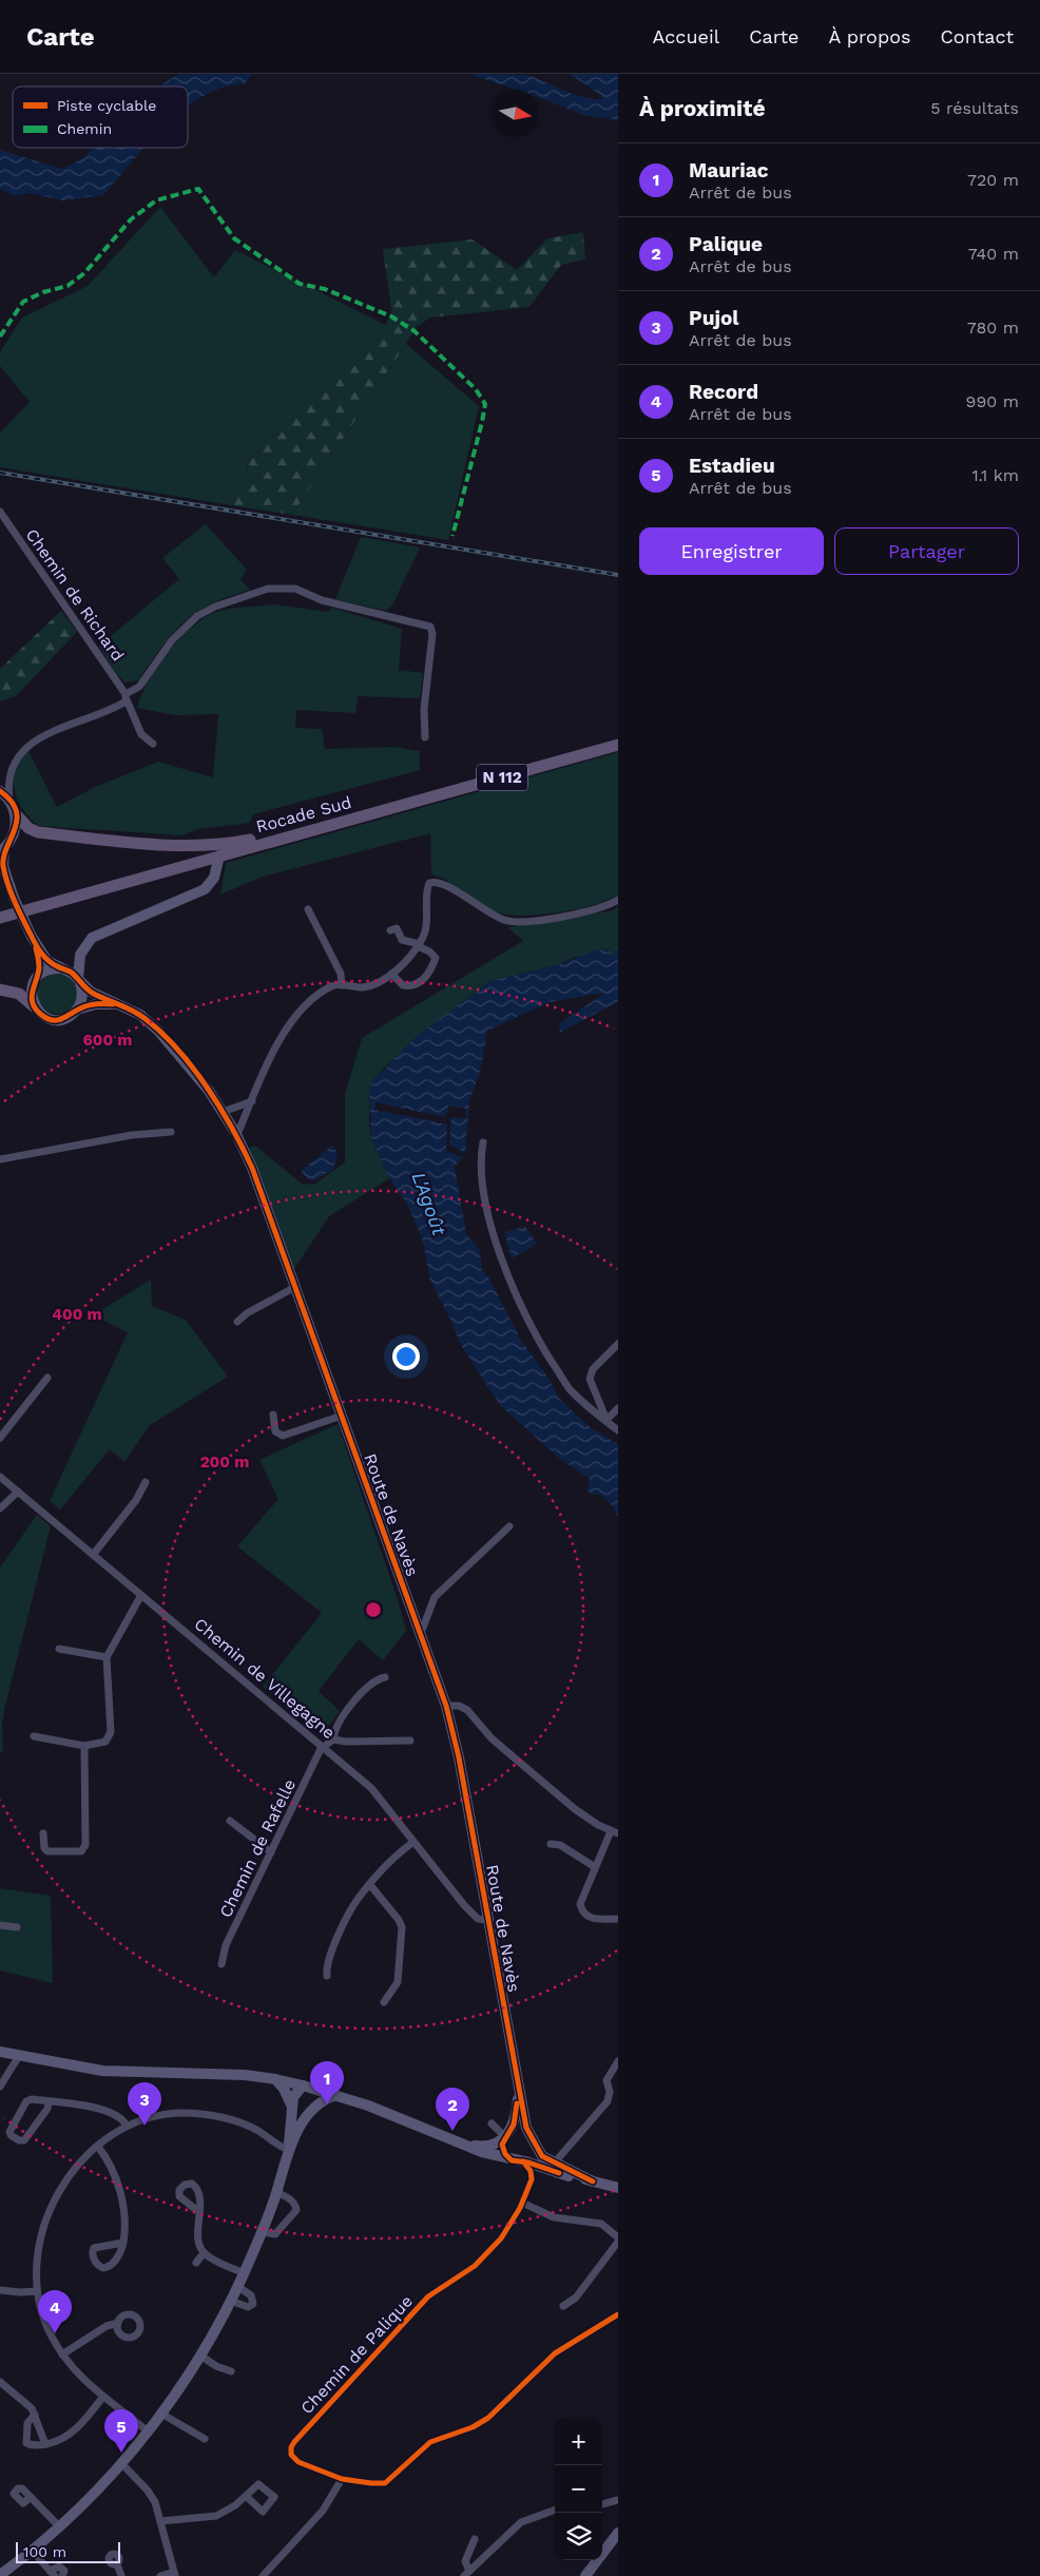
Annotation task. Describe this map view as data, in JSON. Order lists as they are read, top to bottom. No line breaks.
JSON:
{"streets":{"main road":["N 112","Rocade Sud","Route de Navès"],"street":["Chemin de Richard","Chemin de Villegagne","Chemin de Rafelle","Chemin de Palique"]},"crossings":[["Route de Navès","Chemin de Villegagne"],["Chemin de Villegagne","Chemin de Rafelle"]],"water":["L'Agoût"],"legend":["Piste cyclable","Chemin"],"scale_bar":"100 m","north":"right","page":{"header":"Carte","nav":["Accueil","Carte","À propos","Contact"],"heading":["À proximité","5 résultats"],"list":[{"mark":"1","name":"Mauriac","note":"Arrêt de bus","value":"720 m"},{"mark":"2","name":"Palique","note":"Arrêt de bus","value":"740 m"},{"mark":"3","name":"Pujol","note":"Arrêt de bus","value":"780 m"},{"mark":"4","name":"Record","note":"Arrêt de bus","value":"990 m"},{"mark":"5","name":"Estadieu","note":"Arrêt de bus","value":"1.1 km"}],"buttons":["Enregistrer","Partager"],"pins":["1","3","2","4","5"],"map_buttons":["+","−"],"scale":"100 m"},"rings":["600 m","400 m","200 m"]}
